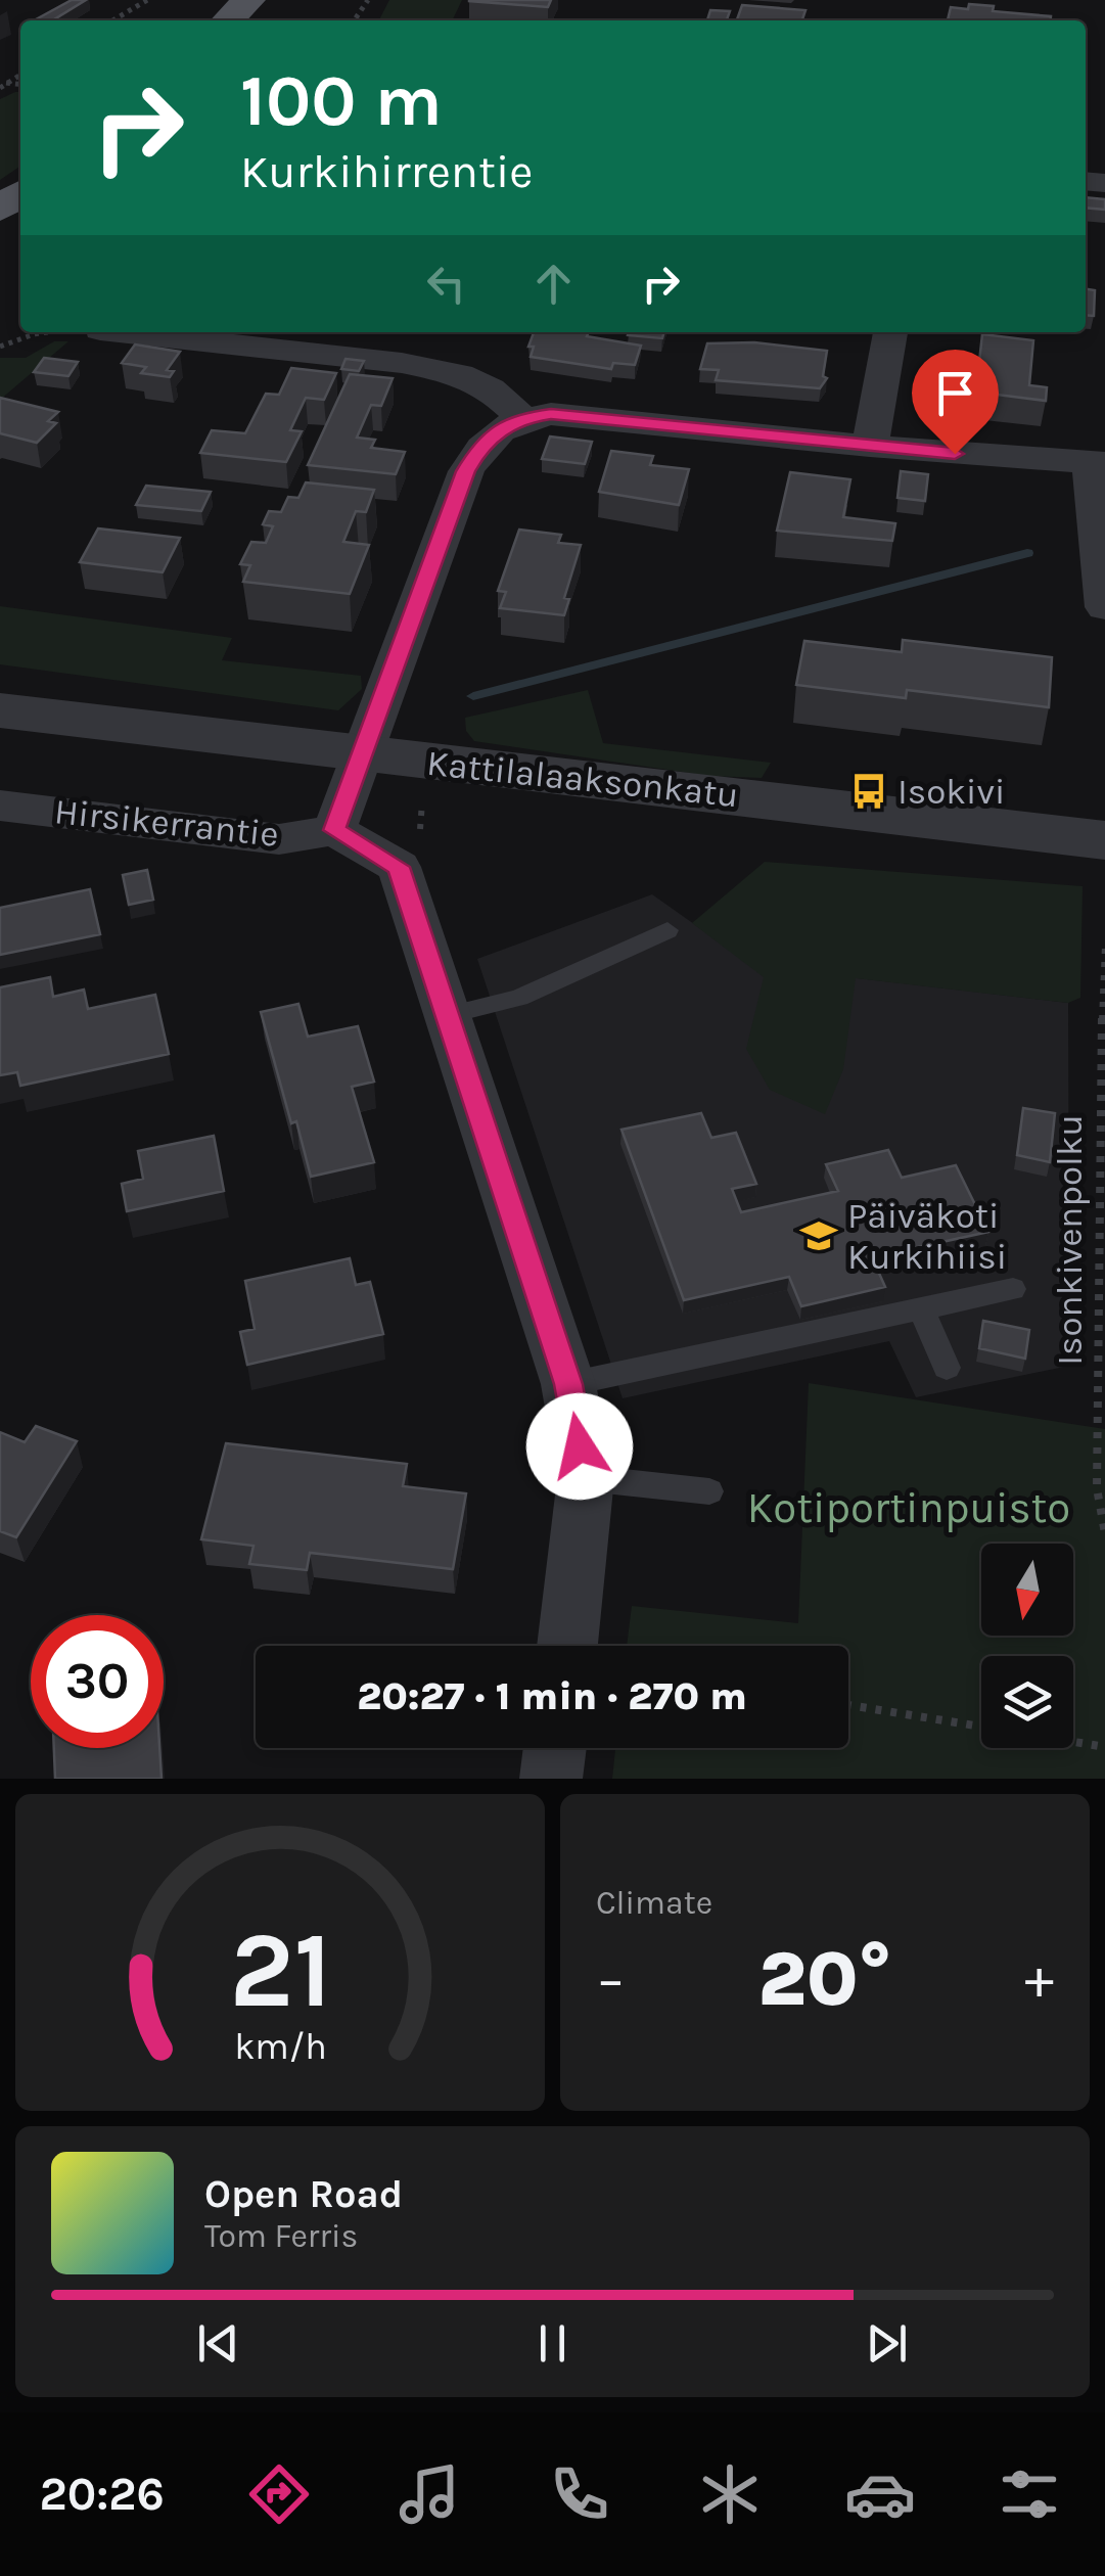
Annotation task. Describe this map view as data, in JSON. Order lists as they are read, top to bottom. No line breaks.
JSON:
{"streets":{"street":["Kattilalaaksonkatu","Hirsikerrantie"],"path":["Isonkivenpolku"]},"parks":["Kotiportinpuisto"],"places":{"bus stop":["Isokivi"],"school or university":["Päiväkoti Kurkihiisi"]},"north":"bottom","page":{"turn":["100 m","Kurkihirrentie"],"limit":"30","trip":"20:27 · 1 min · 270 m","tile":"Climate","heat":["−","20°","+"],"song":["Open Road","Tom Ferris"],"tabs":"20:26","gauge":["21","km/h"]}}
